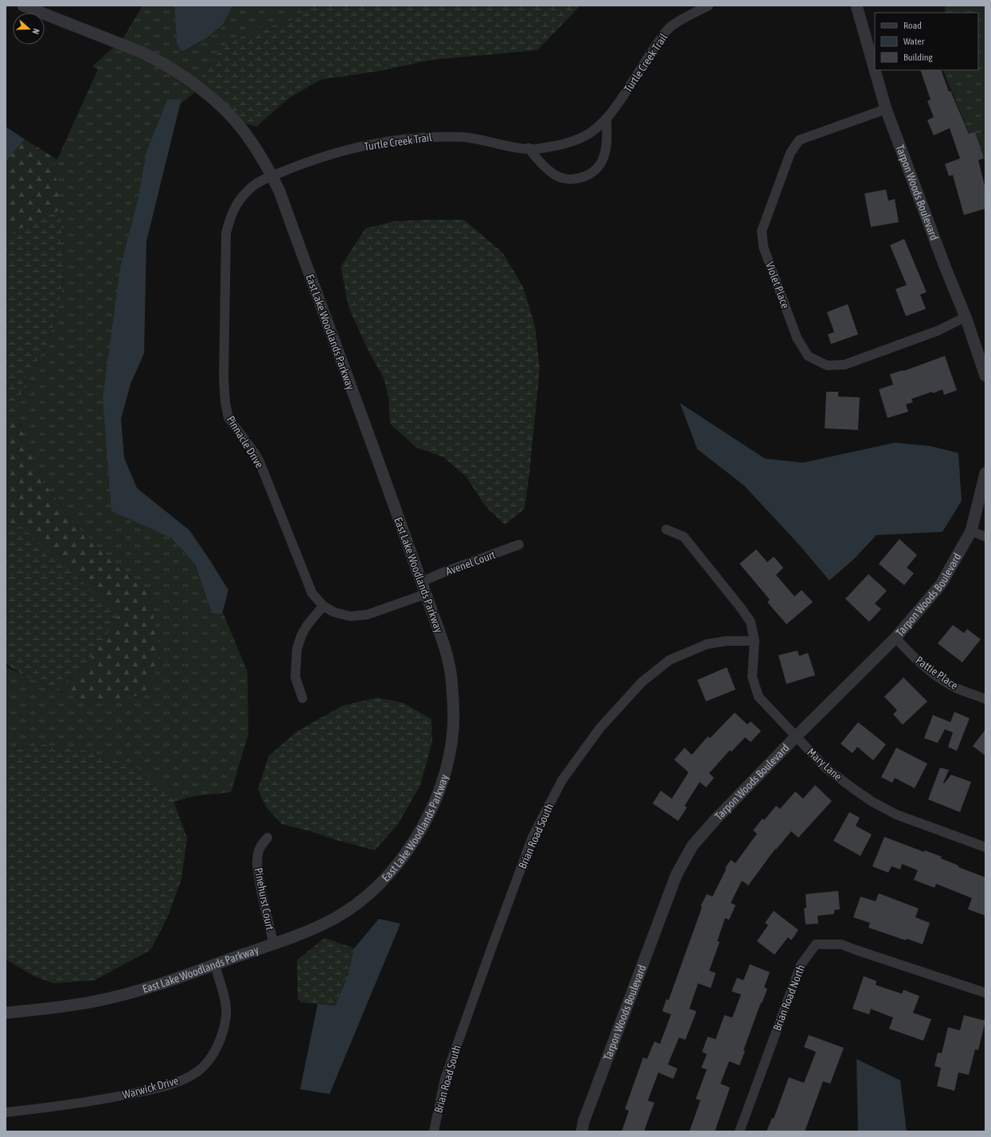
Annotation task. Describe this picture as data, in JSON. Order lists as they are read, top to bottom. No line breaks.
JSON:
{"streets":{"street":["Turtle Creek Trail","Tarpon Woods Boulevard","Violet Place","East Lake Woodlands Parkway","Pinnacle Drive","Avenel Court","Pattie Place","Mary Lane","Brian Road South","Pinehurst Court","Brian Road North","Warwick Drive"]},"crossings":[["Turtle Creek Trail","East Lake Woodlands Parkway"],["Turtle Creek Trail","Pinnacle Drive"],["Tarpon Woods Boulevard","Violet Place"],["Tarpon Woods Boulevard","Pattie Place"],["Tarpon Woods Boulevard","Mary Lane"],["East Lake Woodlands Parkway","Pinnacle Drive"],["East Lake Woodlands Parkway","Avenel Court"],["East Lake Woodlands Parkway","Pinehurst Court"],["East Lake Woodlands Parkway","Warwick Drive"],["Mary Lane","Brian Road South"]],"legend":["Road","Water","Building"],"north":"right"}
